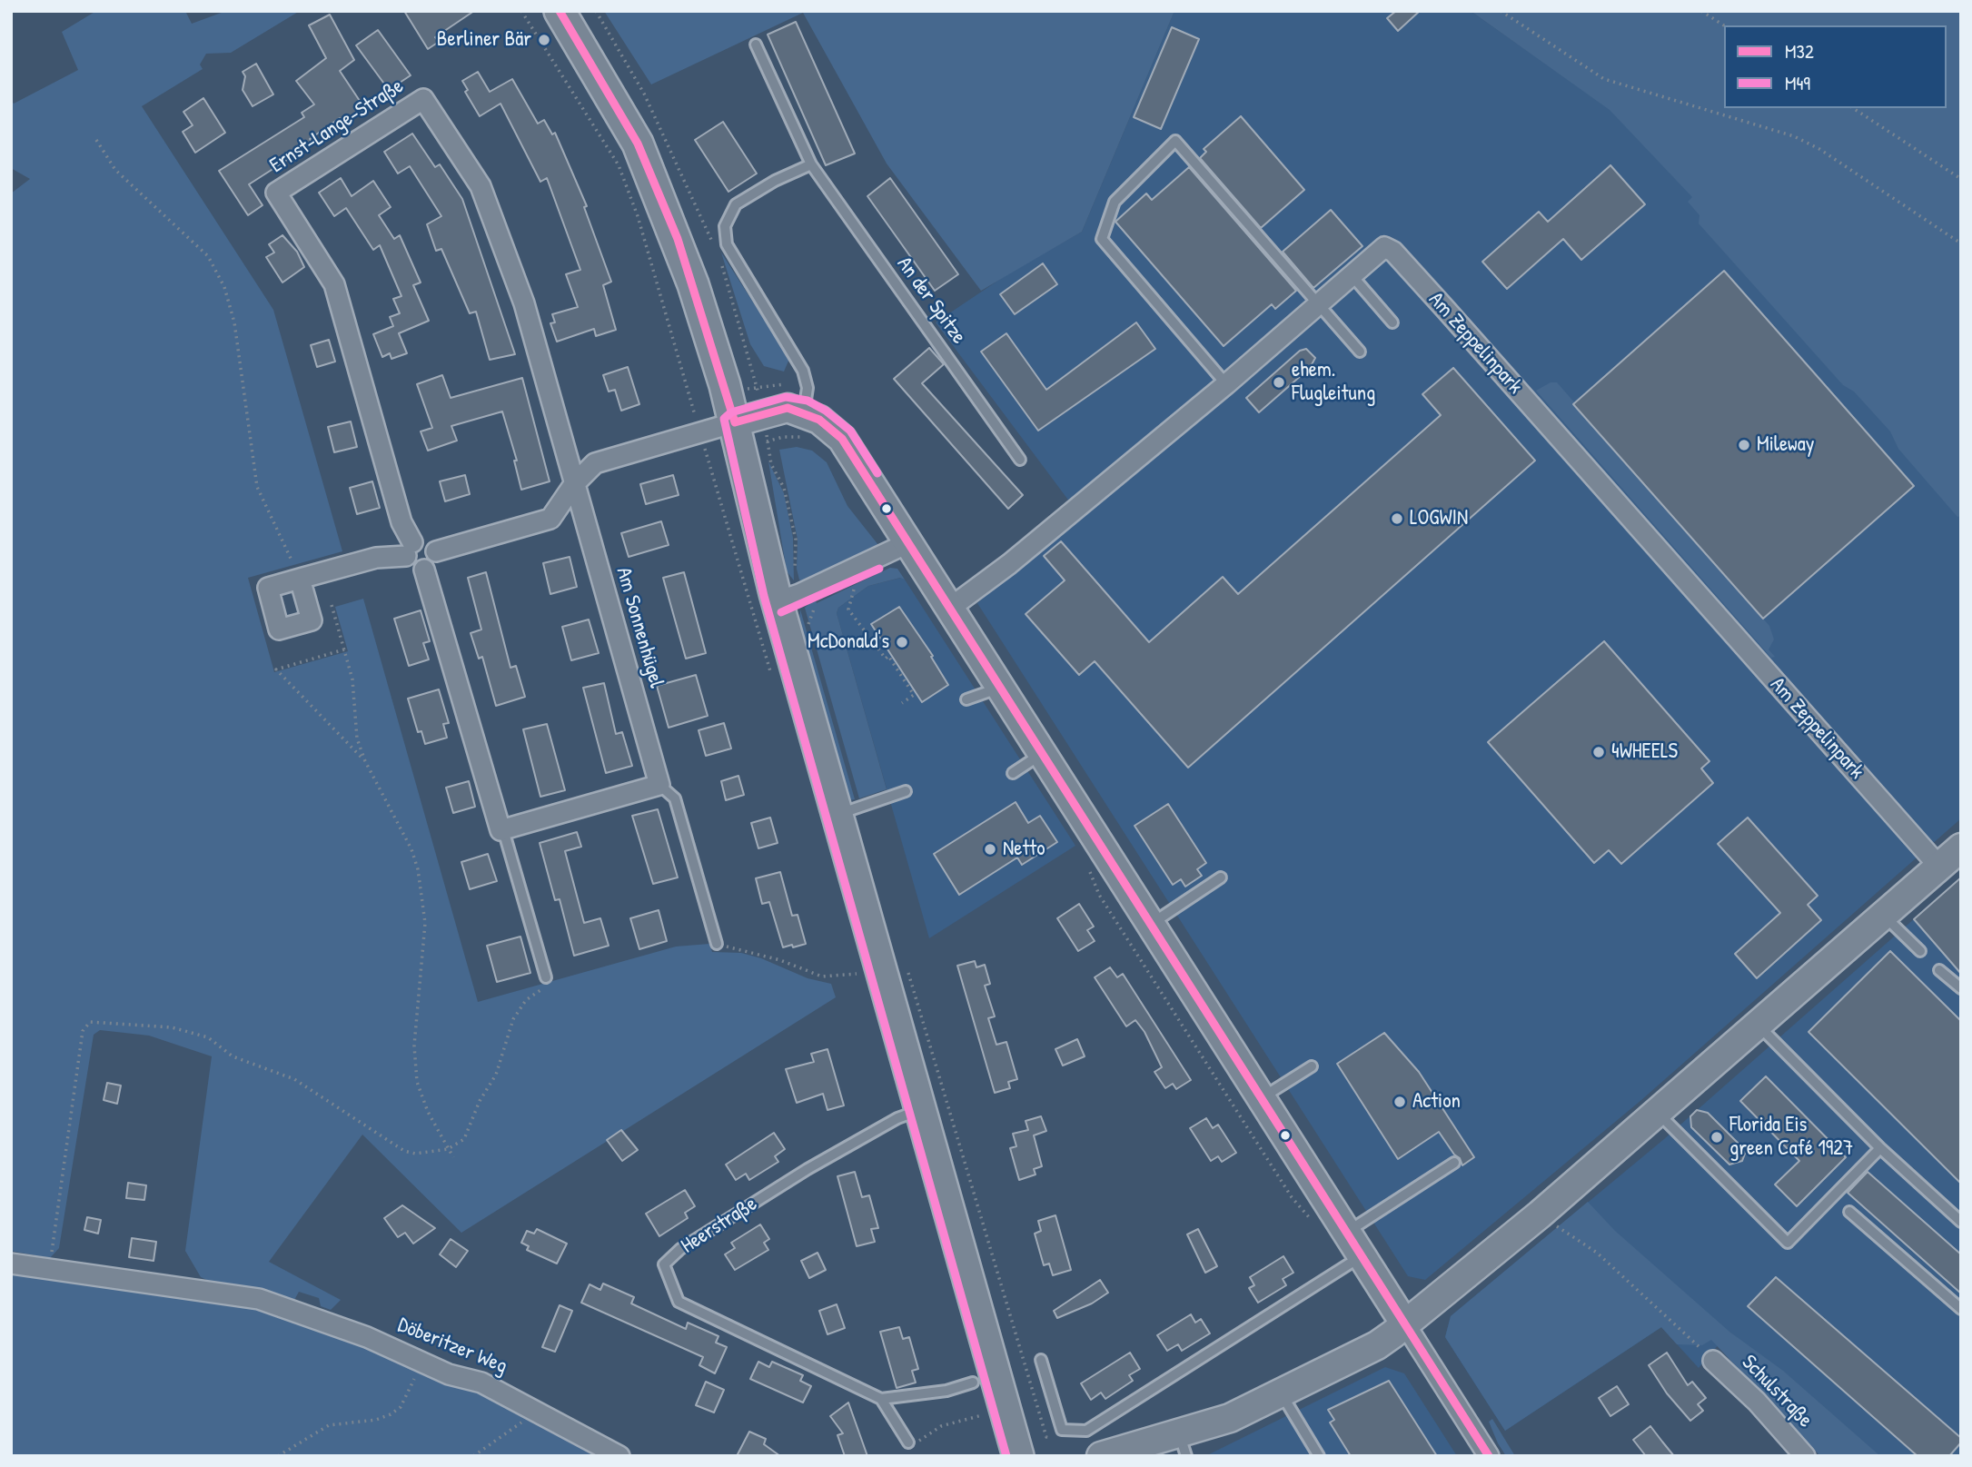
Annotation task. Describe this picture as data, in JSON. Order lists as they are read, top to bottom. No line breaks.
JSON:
{"streets":{"street":["Ernst-Lange-Straße","Am Zeppelinpark","Am Sonnenhügel","Döberitzer Weg","Schulstraße"],"lane":["An der Spitze","Heerstraße"]},"crossings":[["Ernst-Lange-Straße","Am Sonnenhügel"]],"places":["Berliner Bär","ehem. Flugleitung","Mileway","LOGWIN","McDonald's","4WHEELS","Netto","Action","Florida Eis green Café 1927"],"lines":["transit line M32","transit line M49"],"legend":["M32","M49"]}
